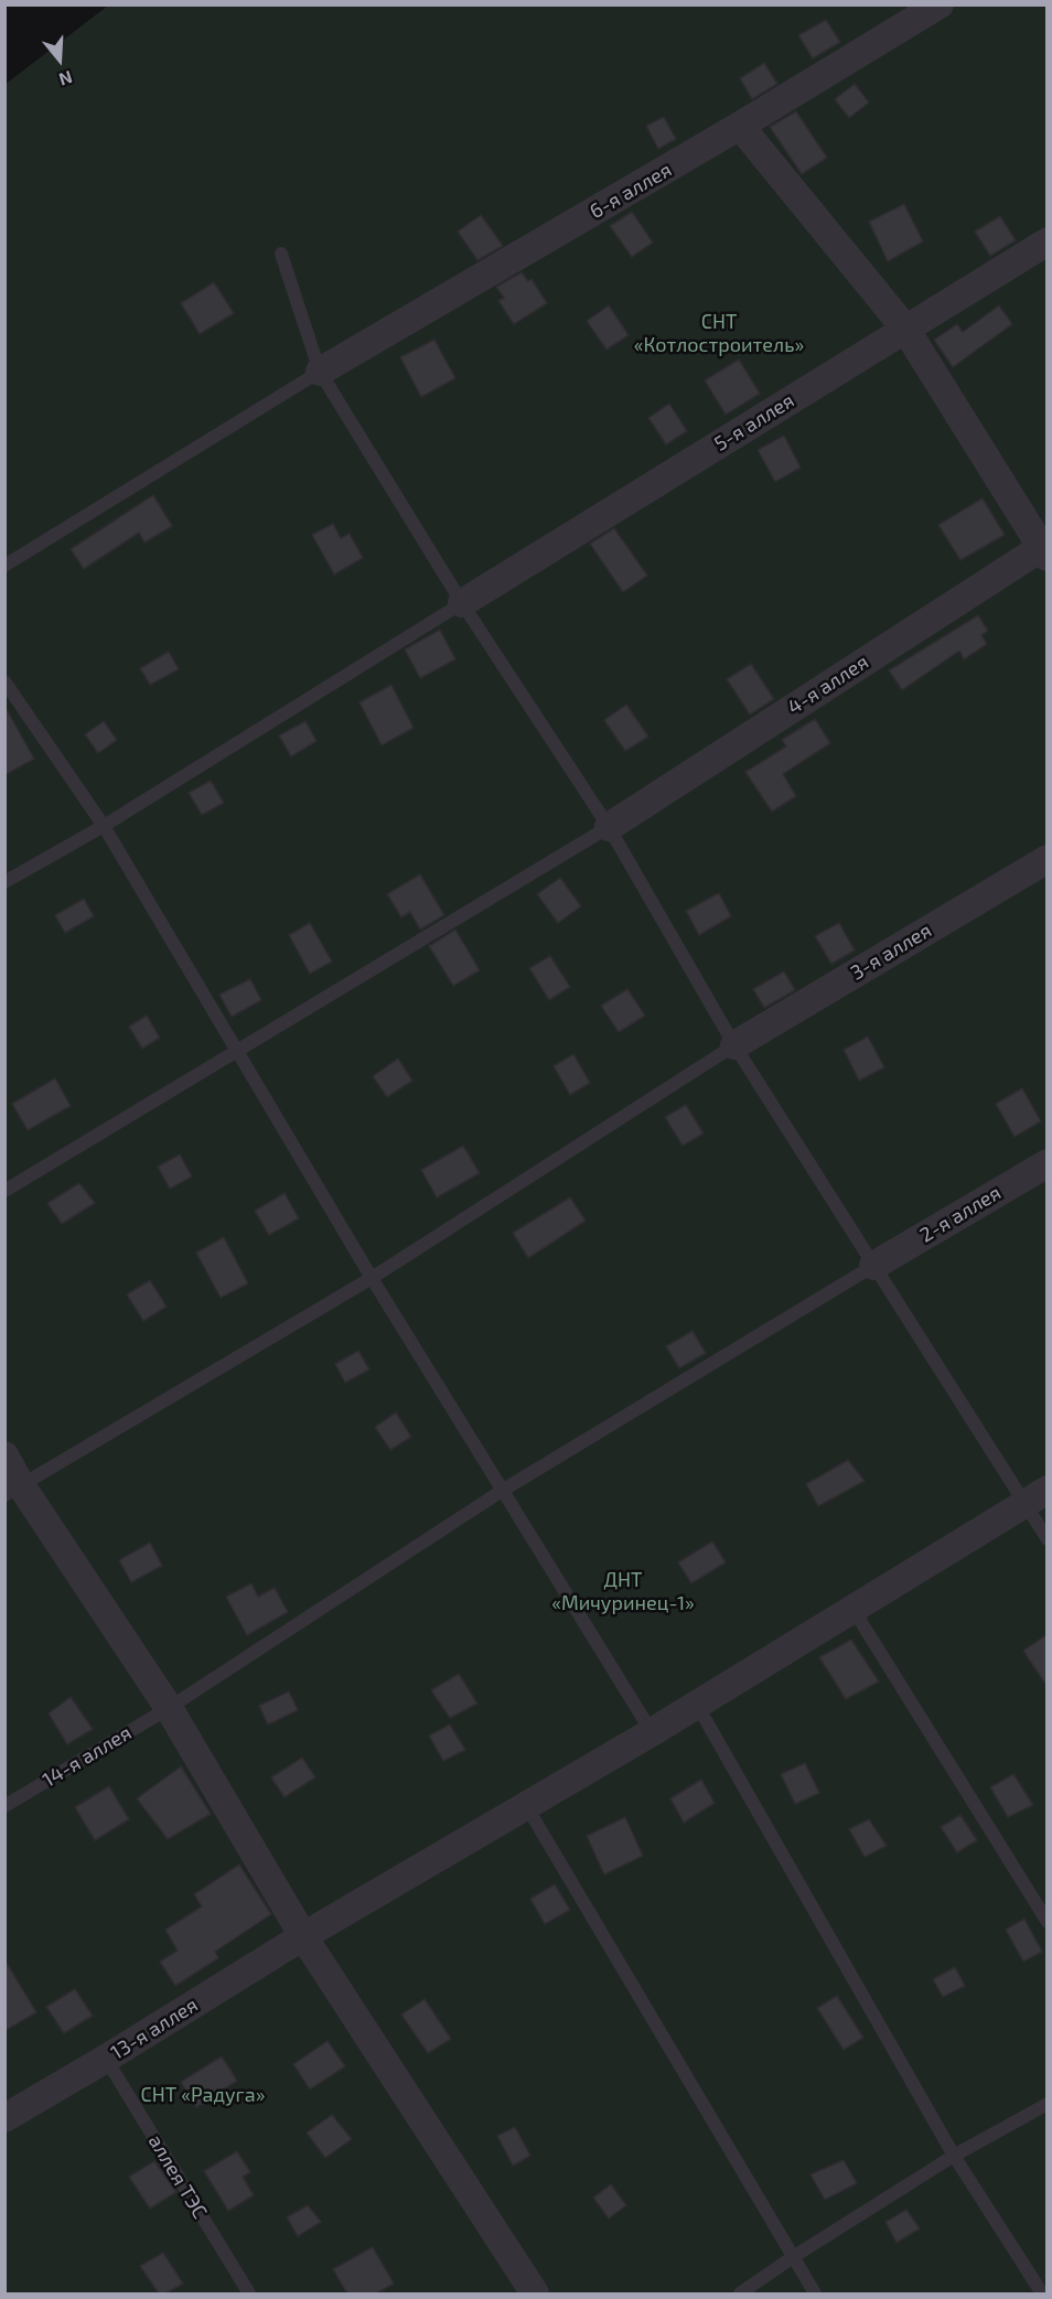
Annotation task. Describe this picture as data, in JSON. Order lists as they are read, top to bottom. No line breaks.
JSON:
{"streets":{"street":["6-я аллея","5-я аллея","4-я аллея","3-я аллея","2-я аллея","13-я аллея"],"lane":["14-я аллея","аллея ТЭС"]},"crossings":[["2-я аллея","14-я аллея"],["13-я аллея","аллея ТЭС"]],"parks":["СНТ «Котлостроитель»","ДНТ «Мичуринец-1»","СНТ «Радуга»"],"north":"bottom"}
